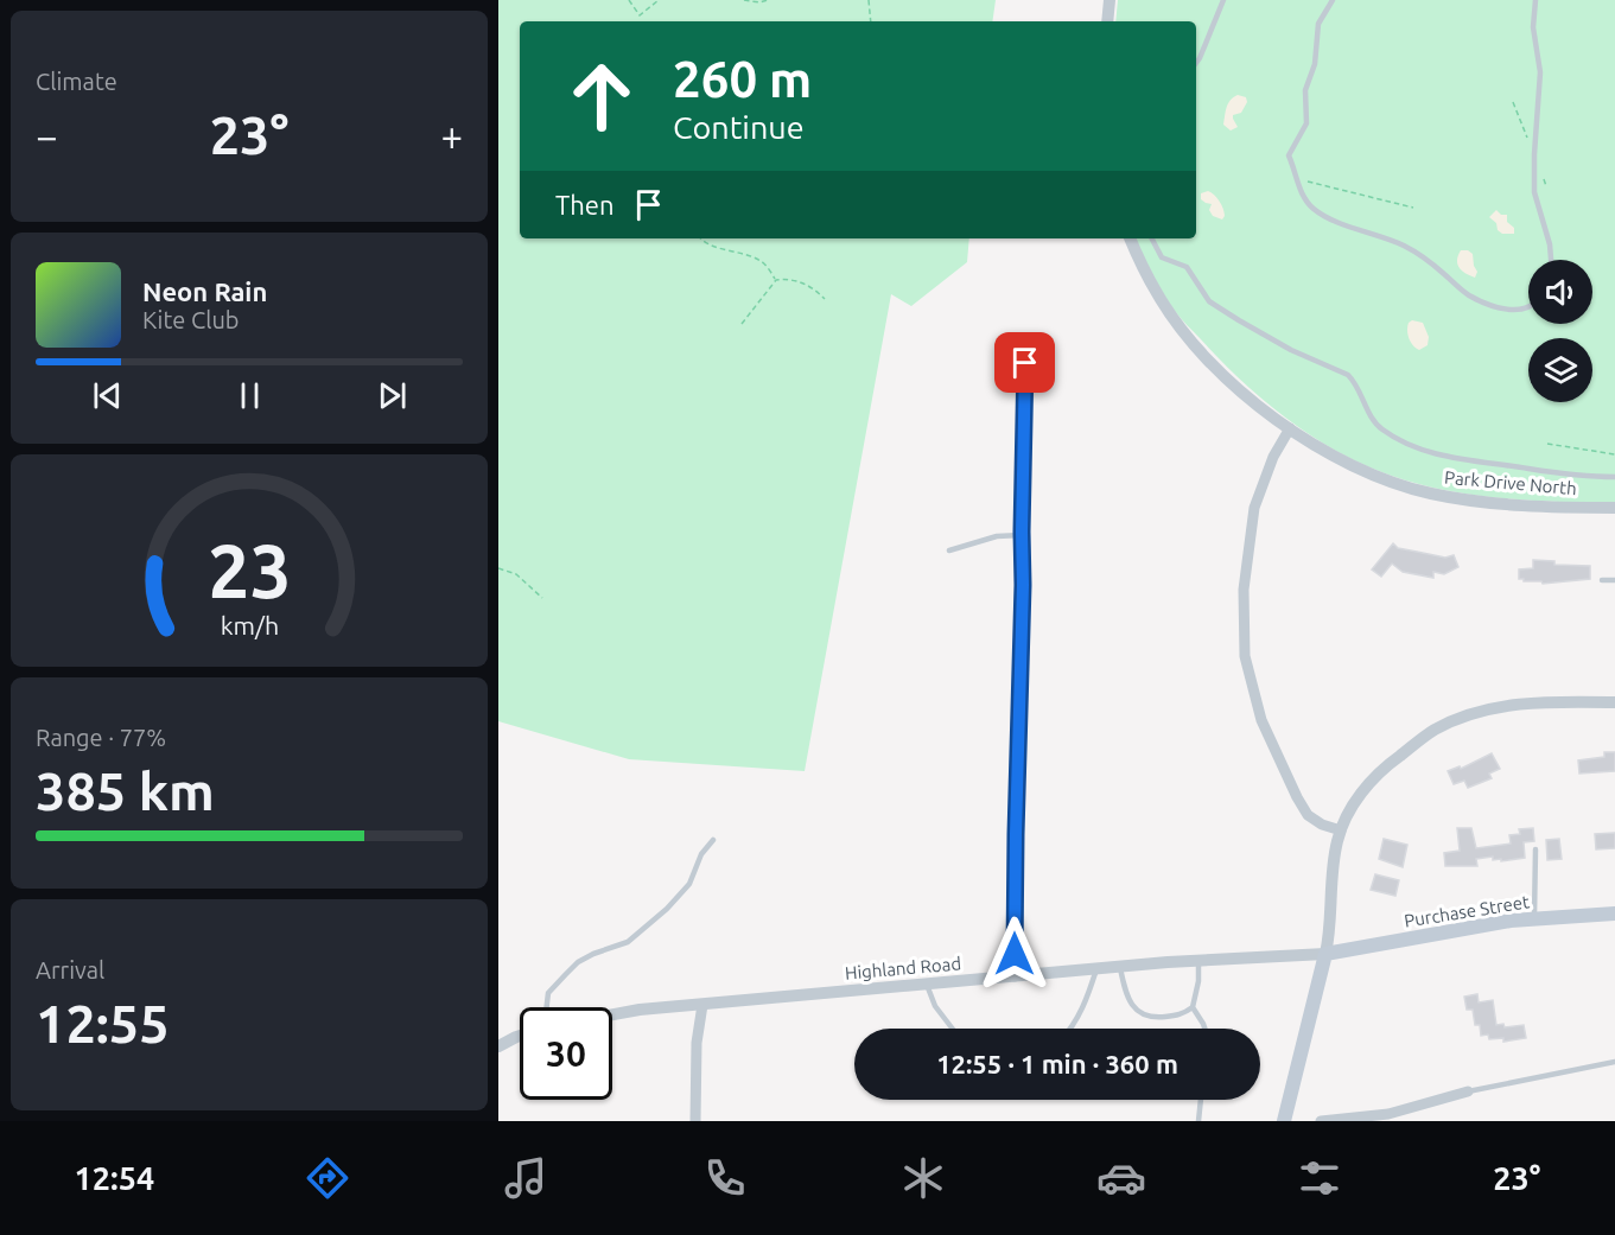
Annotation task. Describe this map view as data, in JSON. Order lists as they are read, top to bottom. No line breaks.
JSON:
{"streets":{"main road":["Purchase Street"],"street":["Park Drive North","Highland Road"]},"crossings":[["Purchase Street","Highland Road"]],"page":{"tile":["Climate",["Range · 77%","385 km"],["Arrival","12:55"]],"turn":["260 m","Continue"],"heat":["−","23°","+"],"then":"Then","song":["Neon Rain","Kite Club"],"limit":"30","trip":"12:55 · 1 min · 360 m","tabs":["12:54","23°"],"gauge":["23","km/h"]}}
